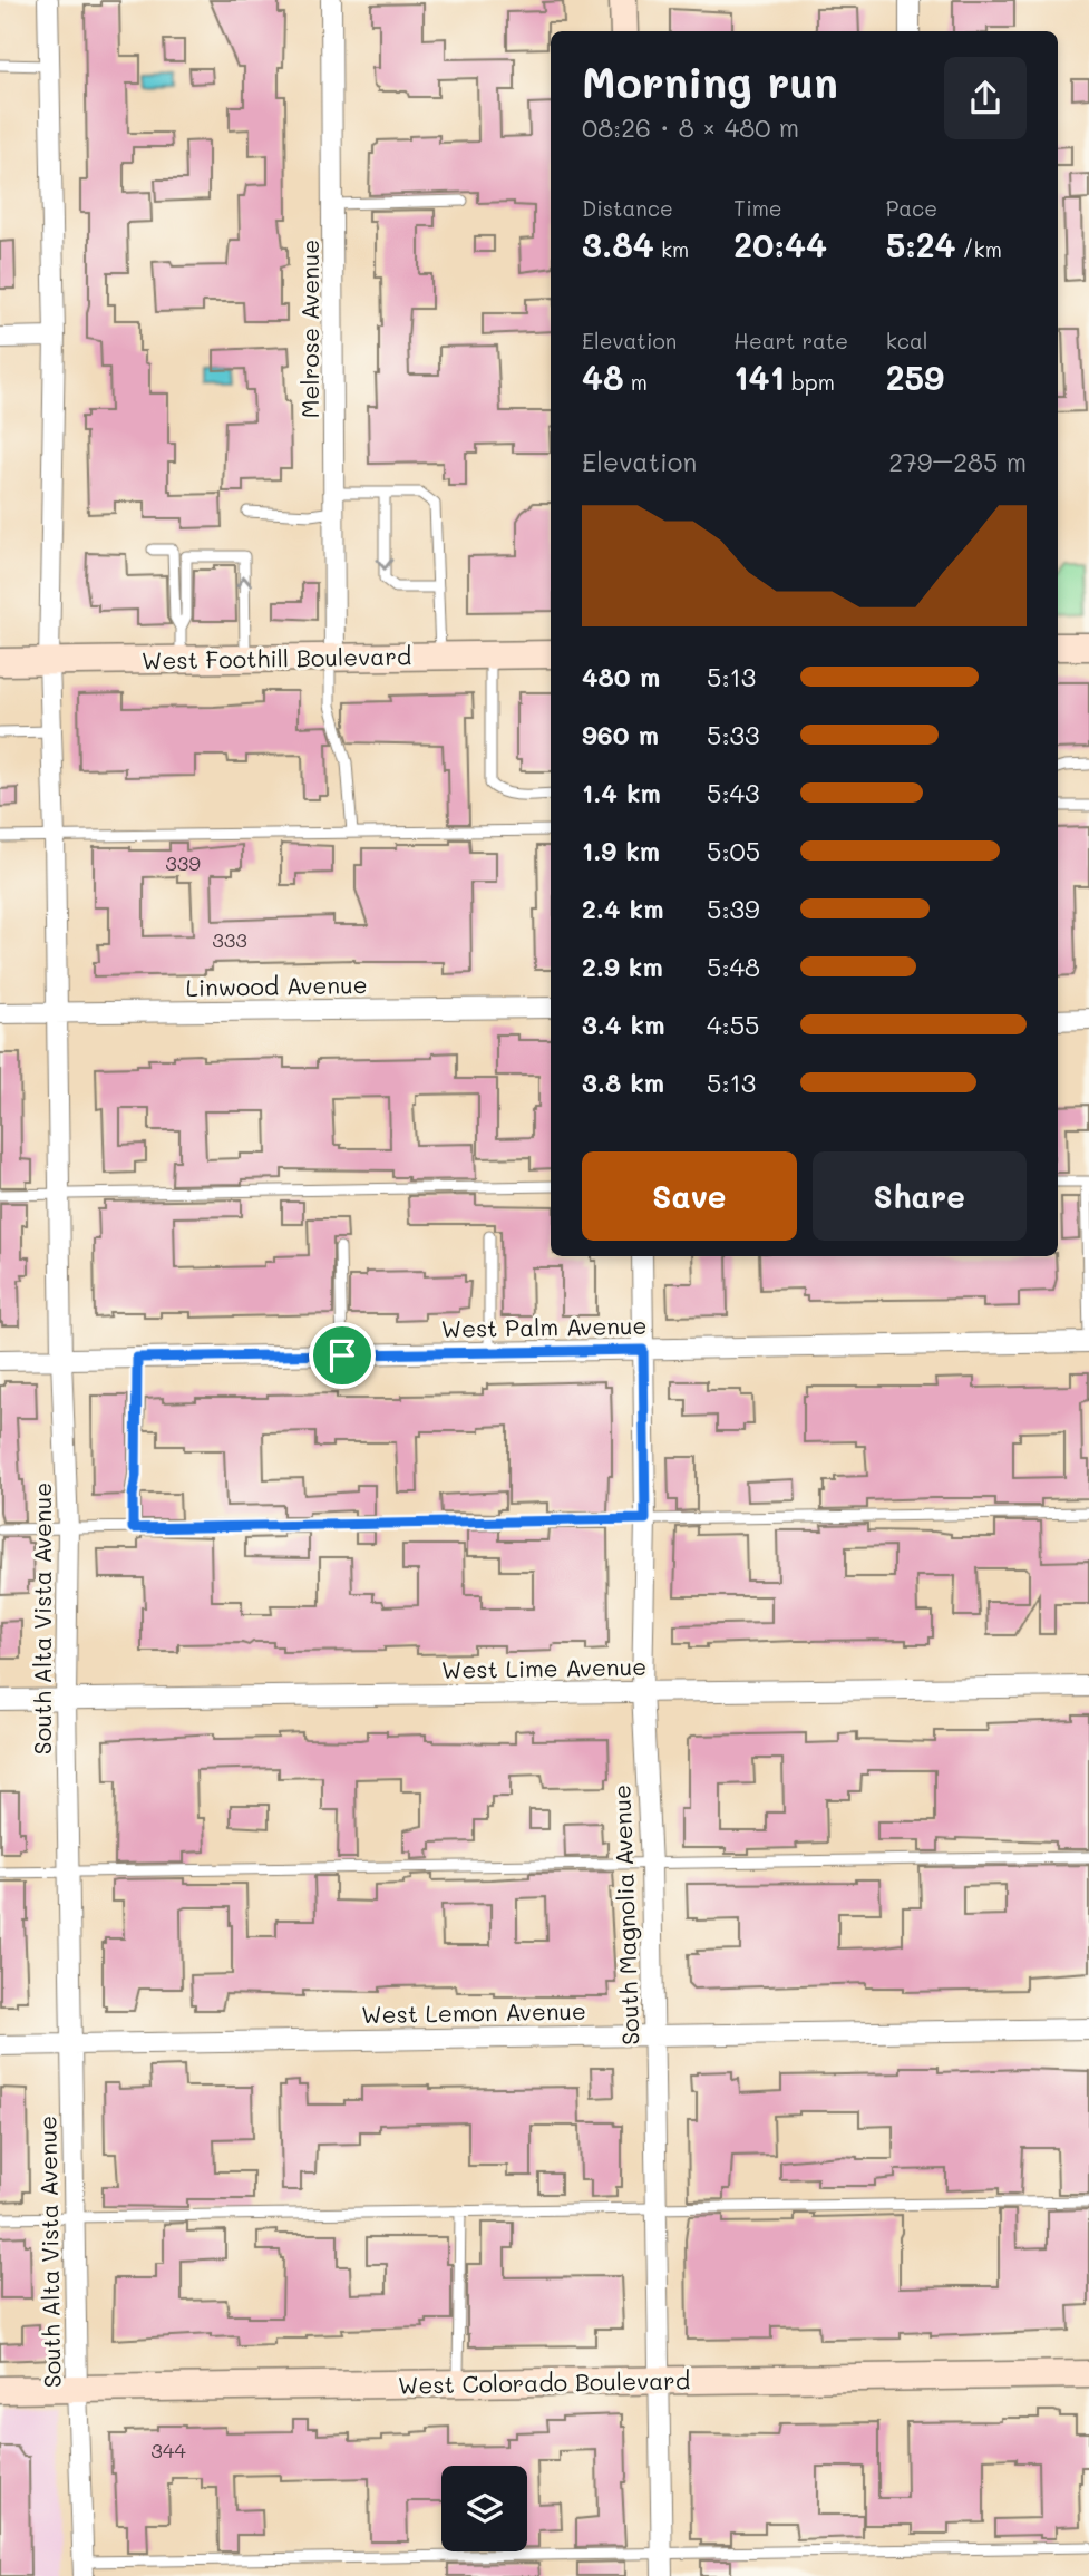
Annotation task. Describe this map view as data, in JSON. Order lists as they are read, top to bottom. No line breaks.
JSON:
{"streets":{"street":["Melrose Avenue","West Foothill Boulevard","Linwood Avenue","West Palm Avenue","South Alta Vista Avenue","West Lime Avenue","South Magnolia Avenue","West Lemon Avenue","West Colorado Boulevard"]},"crossings":[["Melrose Avenue","West Foothill Boulevard"],["West Foothill Boulevard","South Alta Vista Avenue"],["Linwood Avenue","South Alta Vista Avenue"],["West Palm Avenue","South Alta Vista Avenue"],["West Palm Avenue","South Magnolia Avenue"],["South Alta Vista Avenue","West Lime Avenue"],["South Alta Vista Avenue","West Lemon Avenue"],["South Alta Vista Avenue","West Colorado Boulevard"],["West Lime Avenue","South Magnolia Avenue"],["South Magnolia Avenue","West Lemon Avenue"],["South Magnolia Avenue","West Colorado Boulevard"]],"house_numbers":["339","333","344"],"page":{"heading":["Morning run","08:26 · 8 × 480 m"],"stats":[["Distance","3.84 km"],["Time","20:44"],["Pace","5:24 /km"],["Elevation","48 m"],["Heart rate","141 bpm"],["kcal","259"]],"chart":["Elevation","279–285 m"],"list":[{"name":"480 m","note":"5:13"},{"name":"960 m","note":"5:33"},{"name":"1.4 km","note":"5:43"},{"name":"1.9 km","note":"5:05"},{"name":"2.4 km","note":"5:39"},{"name":"2.9 km","note":"5:48"},{"name":"3.4 km","note":"4:55"},{"name":"3.8 km","note":"5:13"}],"buttons":["Save","Share"]}}
